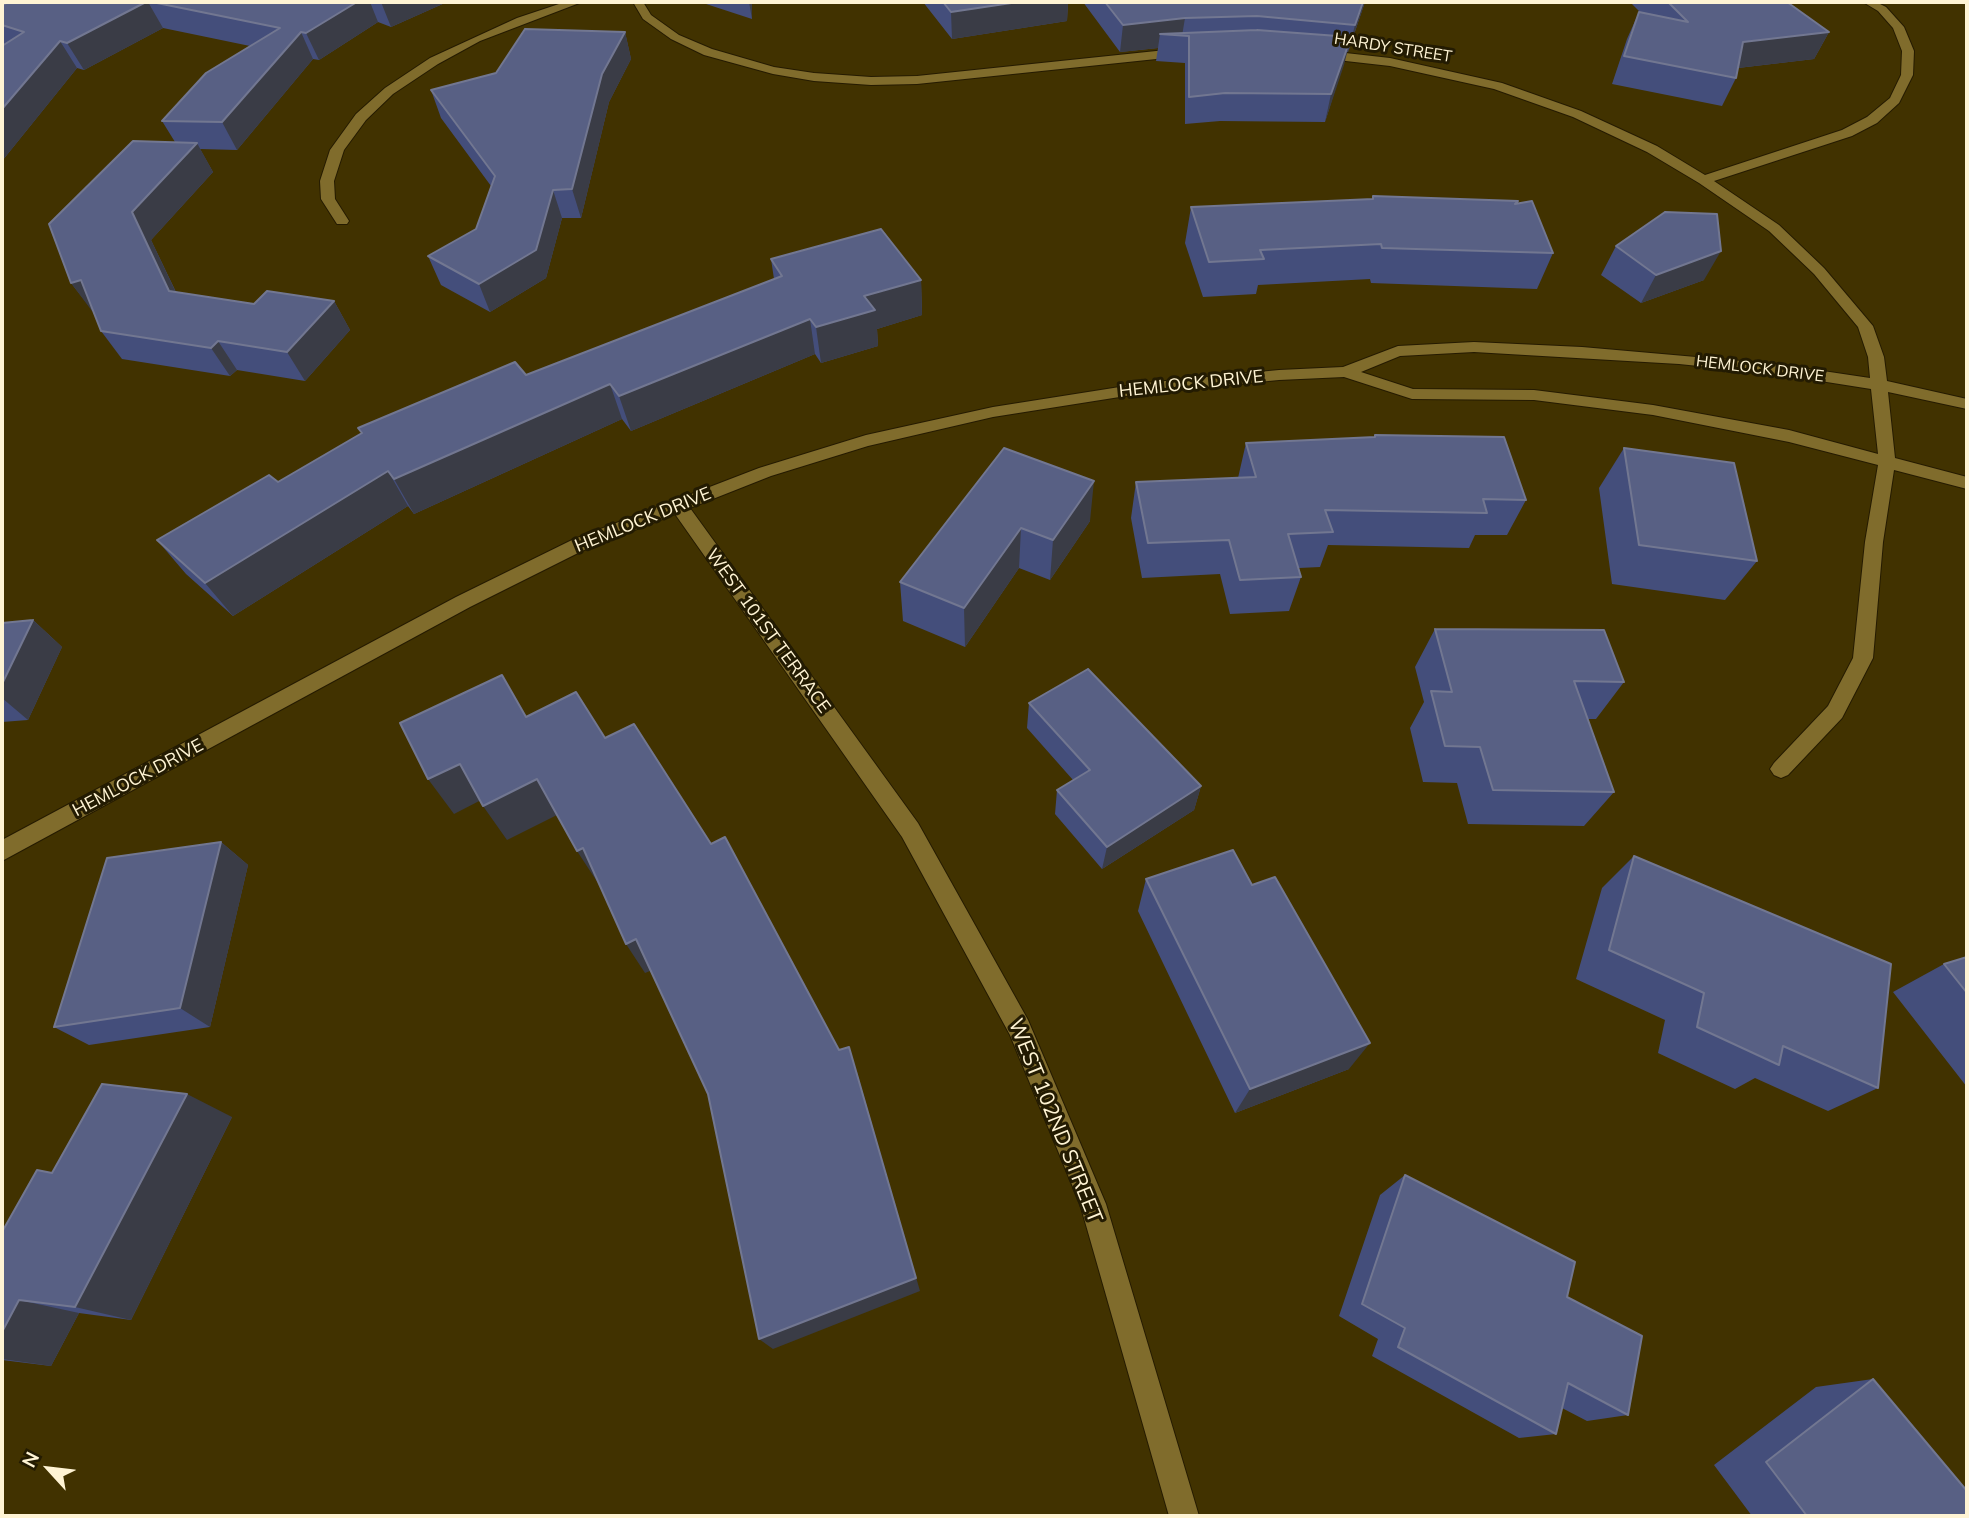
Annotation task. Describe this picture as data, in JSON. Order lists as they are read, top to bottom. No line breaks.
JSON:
{"streets":{"street":["HARDY STREET","HEMLOCK DRIVE","WEST 101ST TERRACE","WEST 102ND STREET"]},"crossings":[["HARDY STREET","HEMLOCK DRIVE"],["HEMLOCK DRIVE","WEST 101ST TERRACE"],["WEST 101ST TERRACE","WEST 102ND STREET"]],"north":"top left"}
